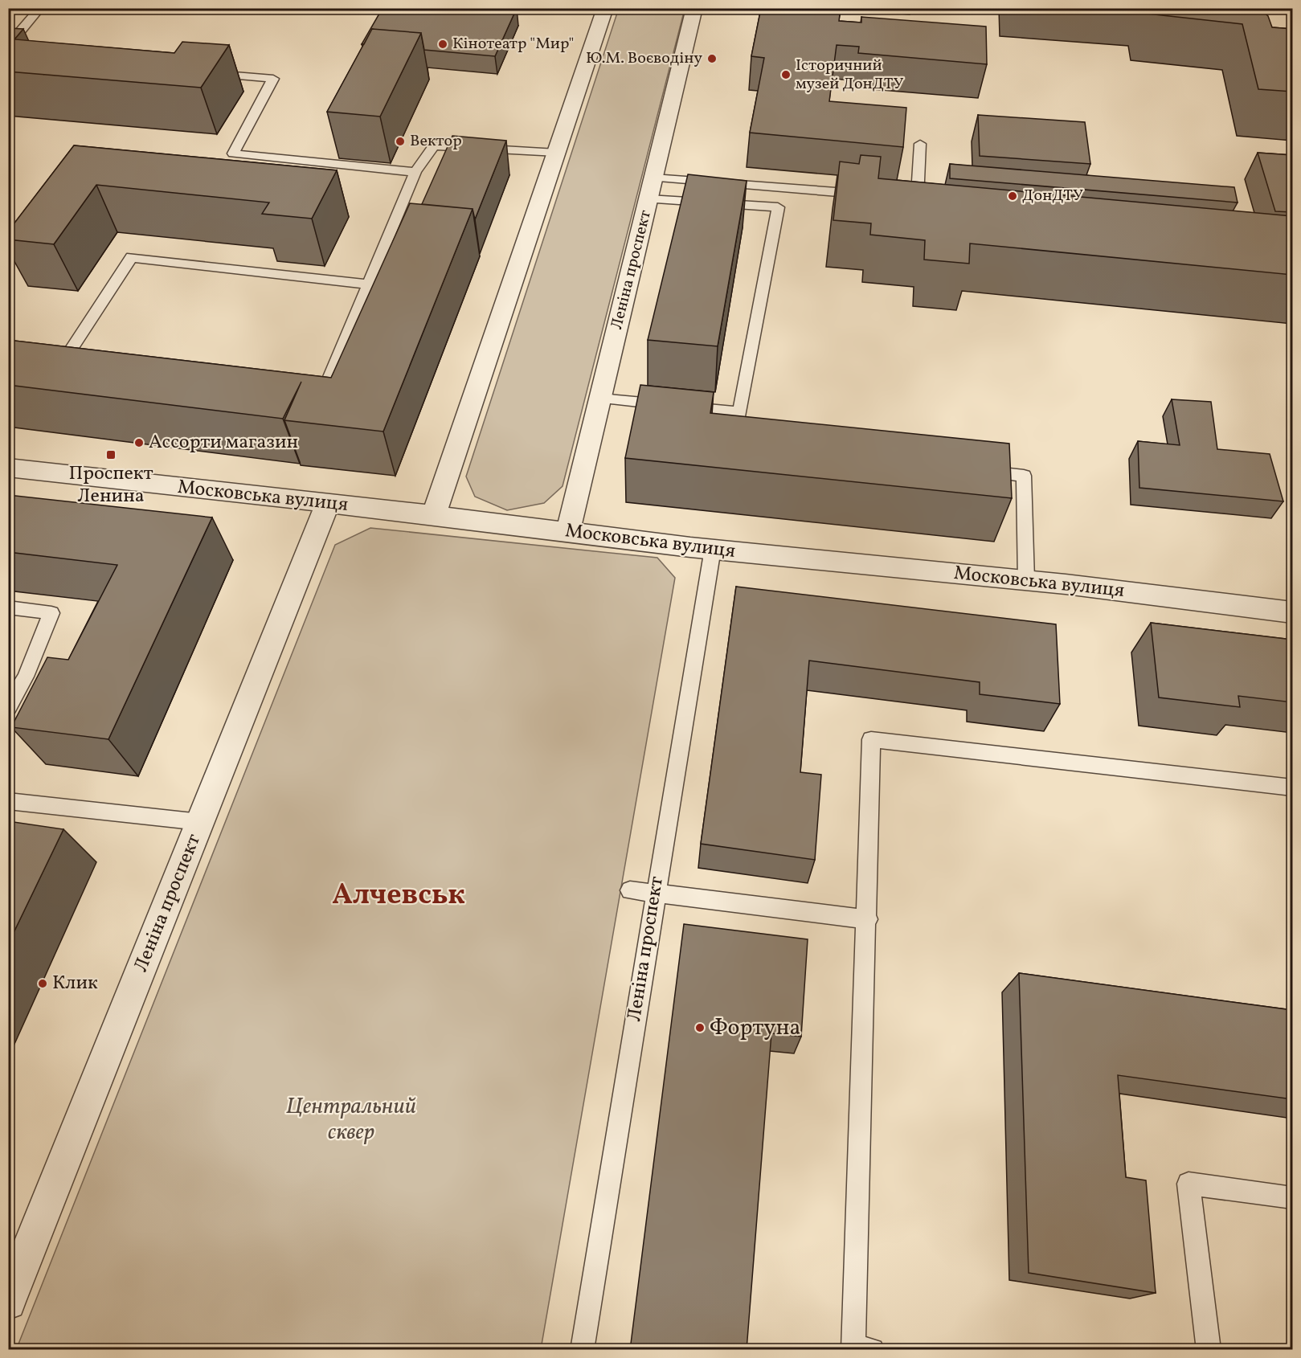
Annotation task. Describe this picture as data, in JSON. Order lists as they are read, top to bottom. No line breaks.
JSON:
{"streets":{"street":["Леніна проспект","Московська вулиця"]},"crossings":[["Леніна проспект","Московська вулиця"]],"districts":["Алчевськ"],"parks":["Центральний сквер"],"places":{"other":["Кінотеатр \"Мир\"","Ю.М. Воєводіну","Історичний музей ДонДТУ","Вектор","ДонДТУ","Ассорти магазин","Клик","Фортуна"],"transit":["Проспект Ленина"]}}
